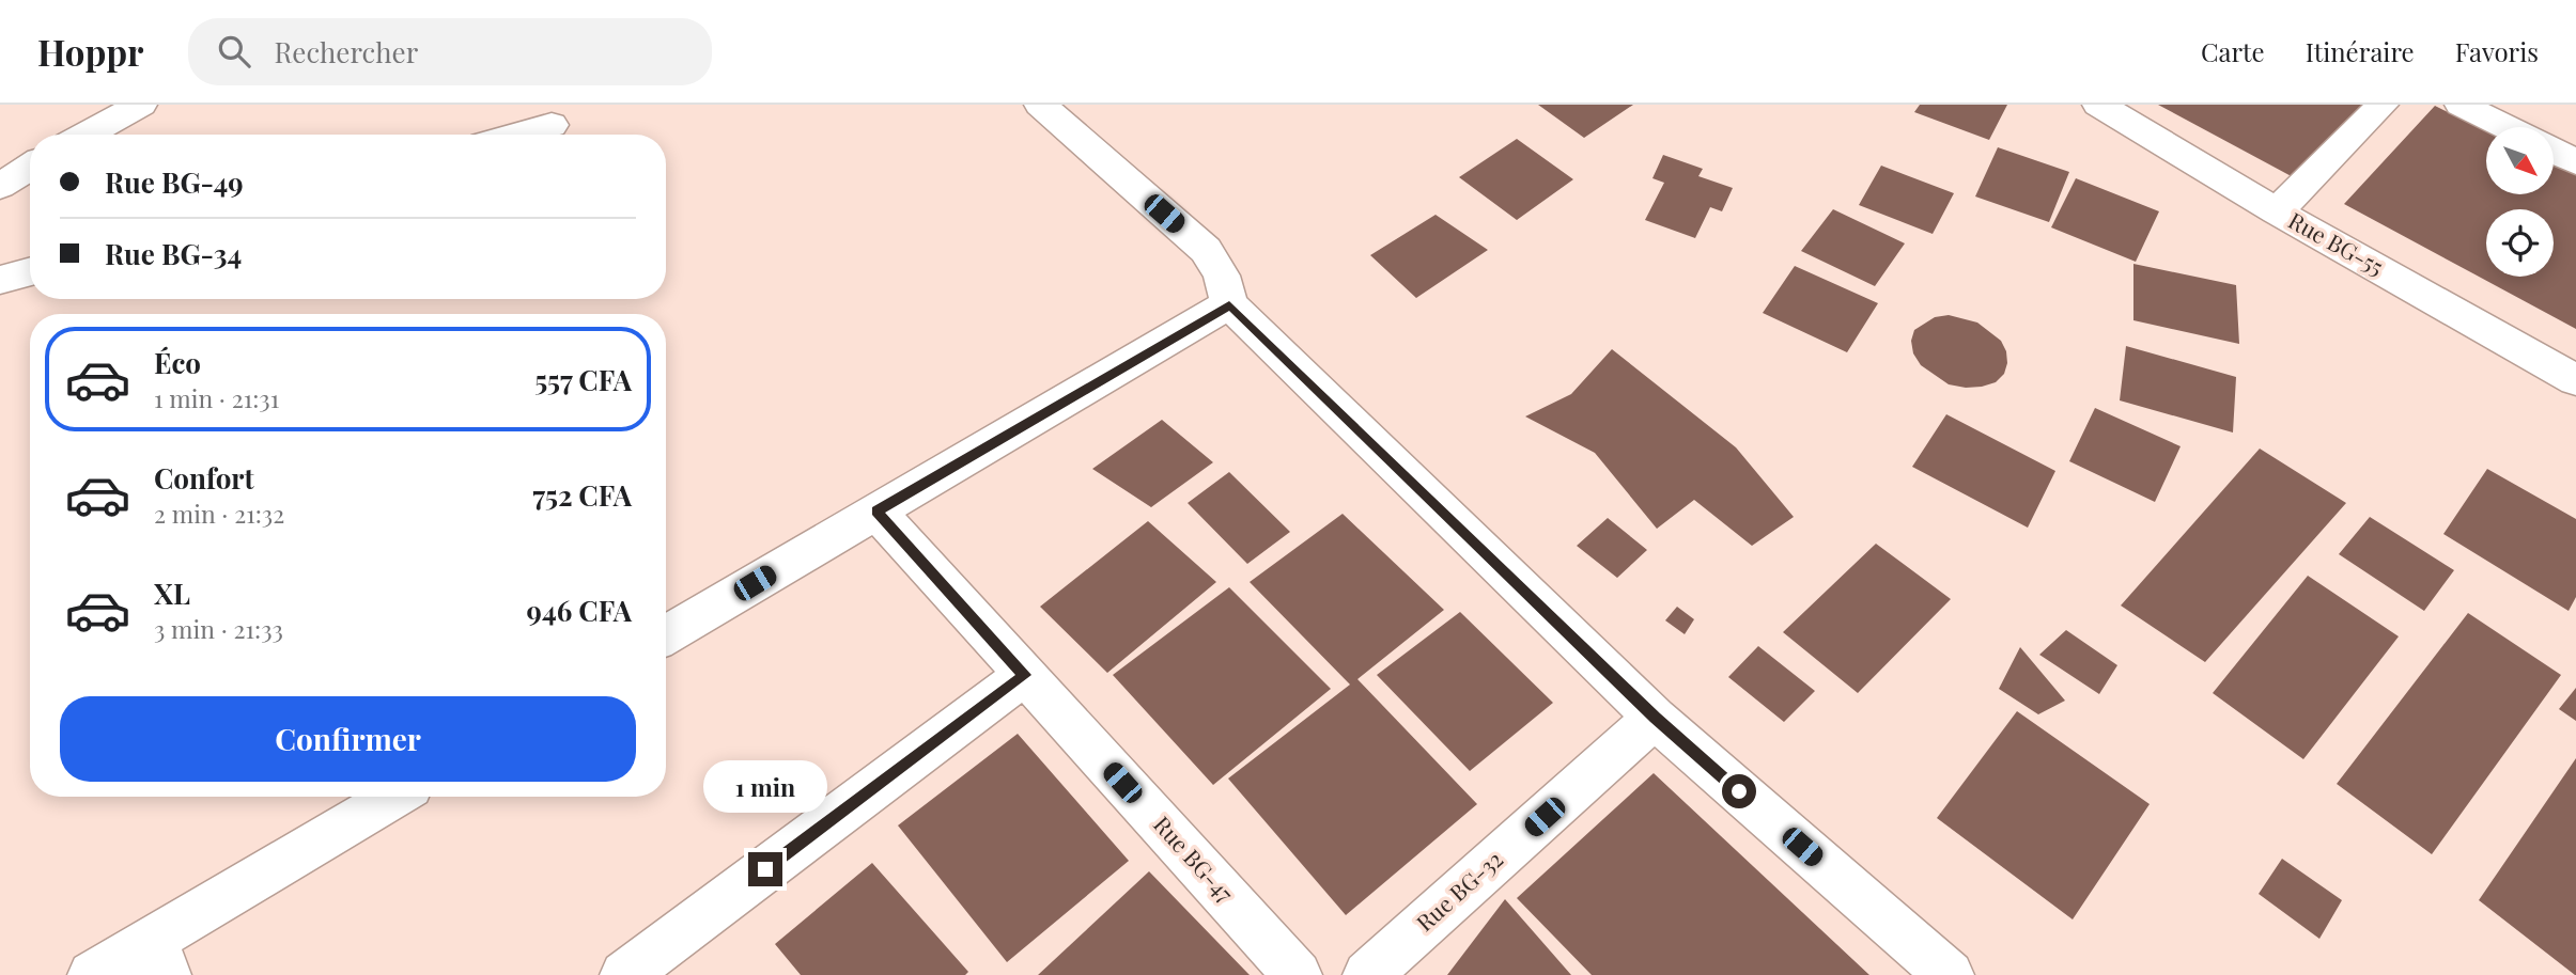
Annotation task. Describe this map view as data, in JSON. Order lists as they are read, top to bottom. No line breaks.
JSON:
{"streets":{"street":["Rue BG-55","Rue BG-47","Rue BG-32"]},"north":"bottom right","page":{"header":"Hoppr","search":"Rechercher","nav":["Carte","Itinéraire","Favoris"],"banner":["Rue BG-49","Rue BG-34"],"list":[{"name":"Éco","note":"1 min · 21:31","value":"557 CFA"},{"name":"Confort","note":"2 min · 21:32","value":"752 CFA"},{"name":"XL","note":"3 min · 21:33","value":"946 CFA"}],"buttons":"Confirmer","bubble":"1 min"}}
